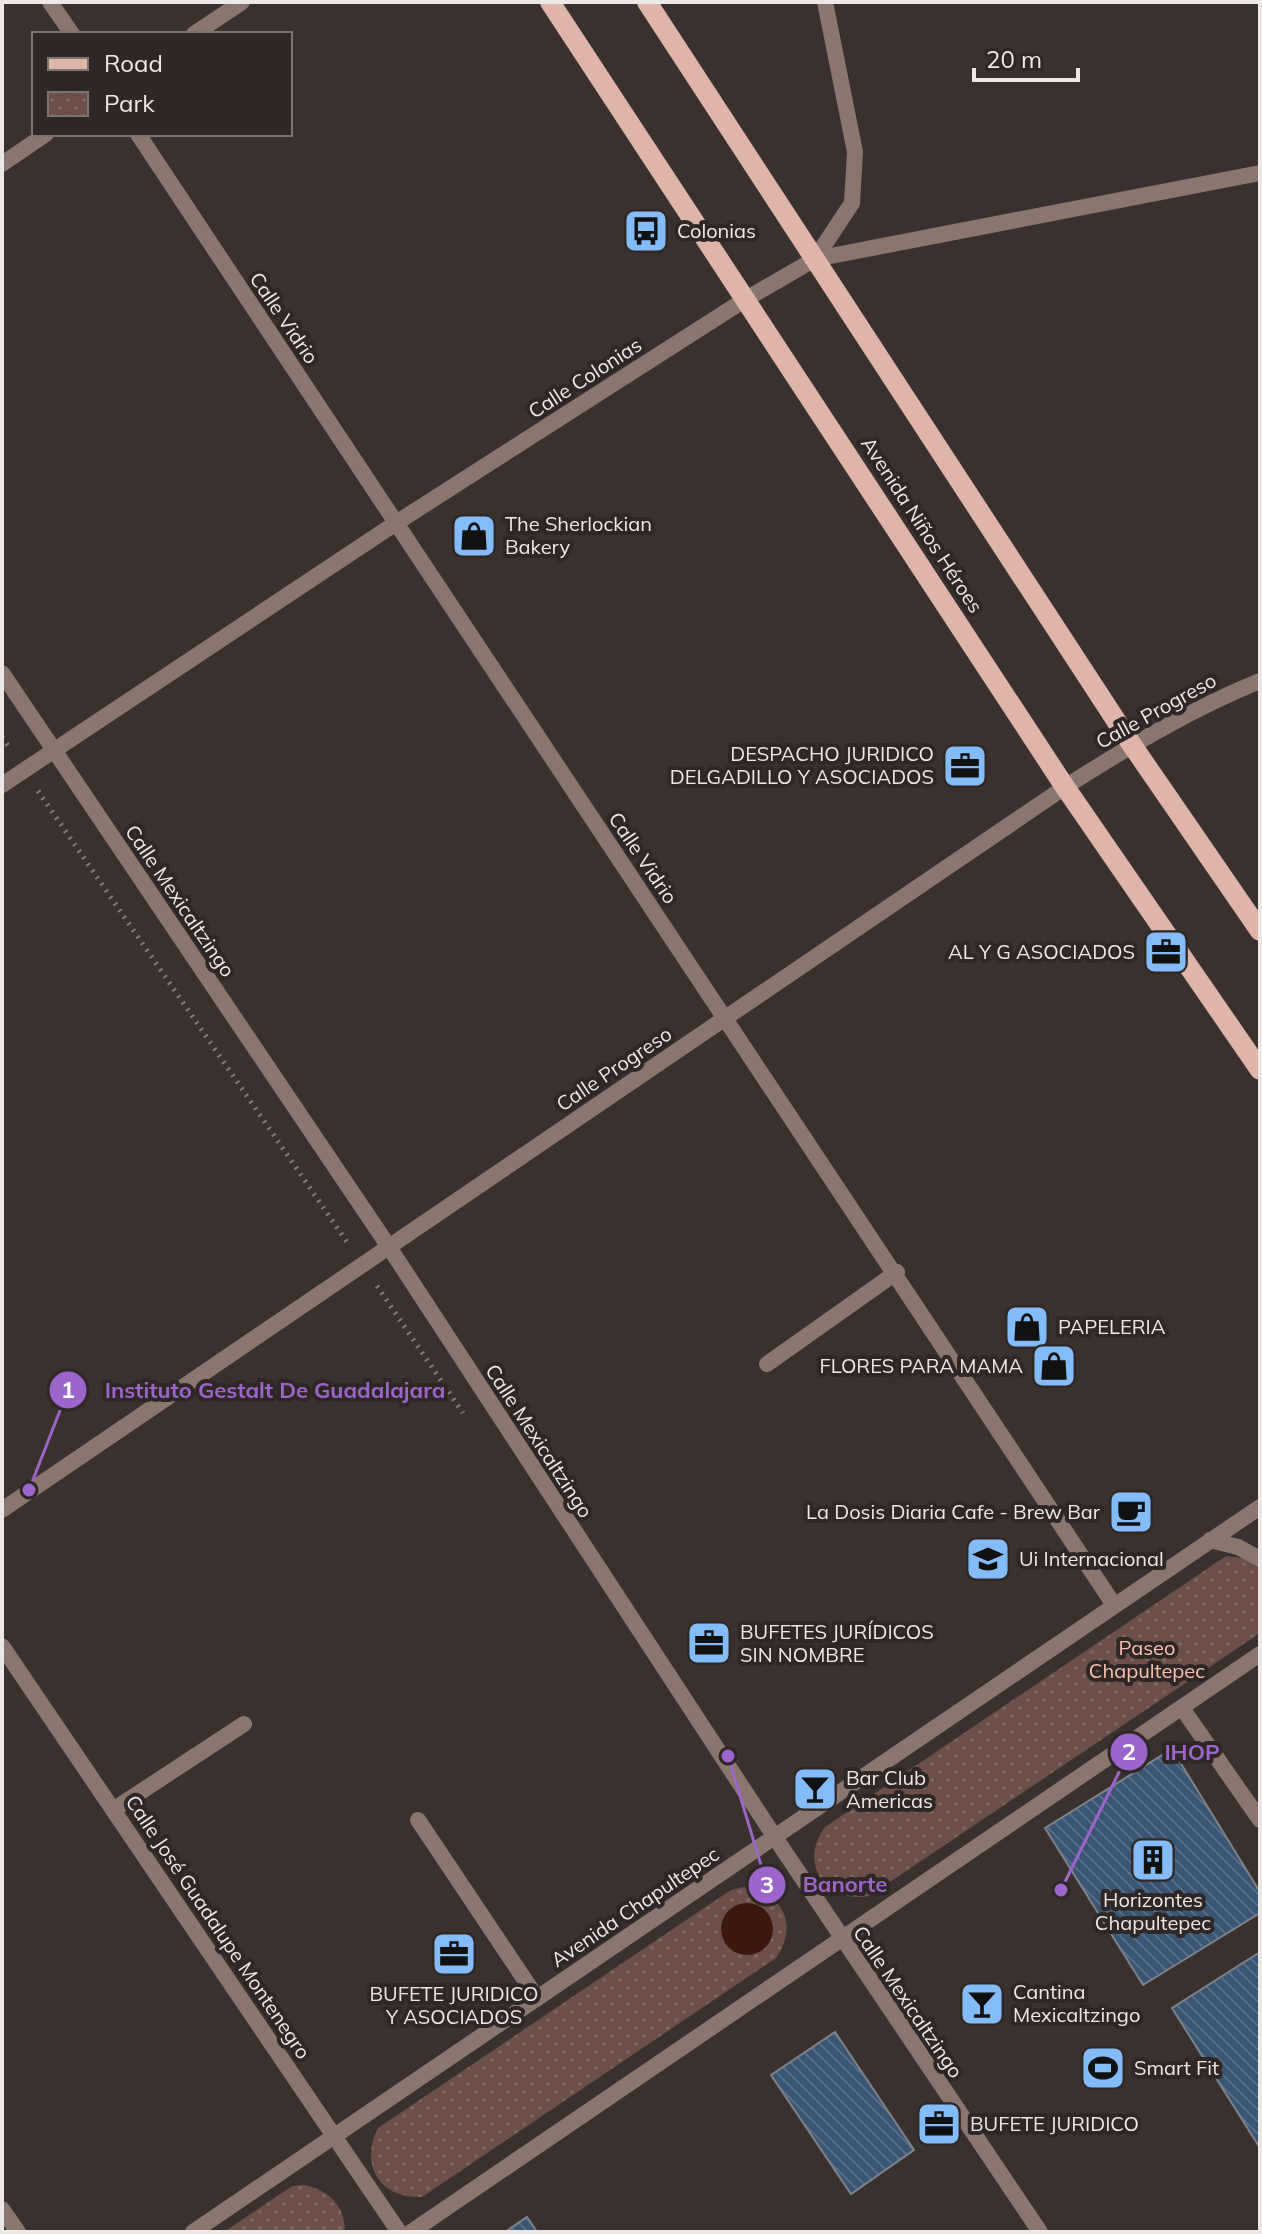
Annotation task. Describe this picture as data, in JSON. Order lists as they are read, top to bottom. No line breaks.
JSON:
{"streets":{"main road":["Avenida Niños Héroes"],"street":["Calle Vidrio","Calle Colonias","Calle Progreso","Calle Mexicaltzingo","Avenida Chapultepec","Calle José Guadalupe Montenegro"]},"crossings":[["Calle Vidrio","Calle Colonias"],["Calle Vidrio","Calle Progreso"],["Calle Vidrio","Avenida Chapultepec"],["Calle Colonias","Avenida Niños Héroes"],["Calle Colonias","Calle Mexicaltzingo"],["Avenida Niños Héroes","Calle Progreso"],["Calle Progreso","Calle Mexicaltzingo"],["Calle Mexicaltzingo","Avenida Chapultepec"],["Avenida Chapultepec","Calle José Guadalupe Montenegro"]],"parks":["Paseo Chapultepec"],"places":{"bus stop":["Colonias"],"shop":["The Sherlockian Bakery","PAPELERIA","FLORES PARA MAMA"],"office":["DESPACHO JURIDICO DELGADILLO Y ASOCIADOS","AL Y G ASOCIADOS","BUFETES JURÍDICOS SIN NOMBRE","BUFETE JURIDICO Y ASOCIADOS","BUFETE JURIDICO"],"other":["Instituto Gestalt De Guadalajara","Banorte","IHOP"],"cafe":["La Dosis Diaria Cafe - Brew Bar"],"school or university":["Ui Internacional"],"bar":["Bar Club Americas","Cantina Mexicaltzingo"],"building":["Horizontes Chapultepec"],"sports":["Smart Fit"]},"legend":["Road","Park"],"scale_bar":"20 m"}
